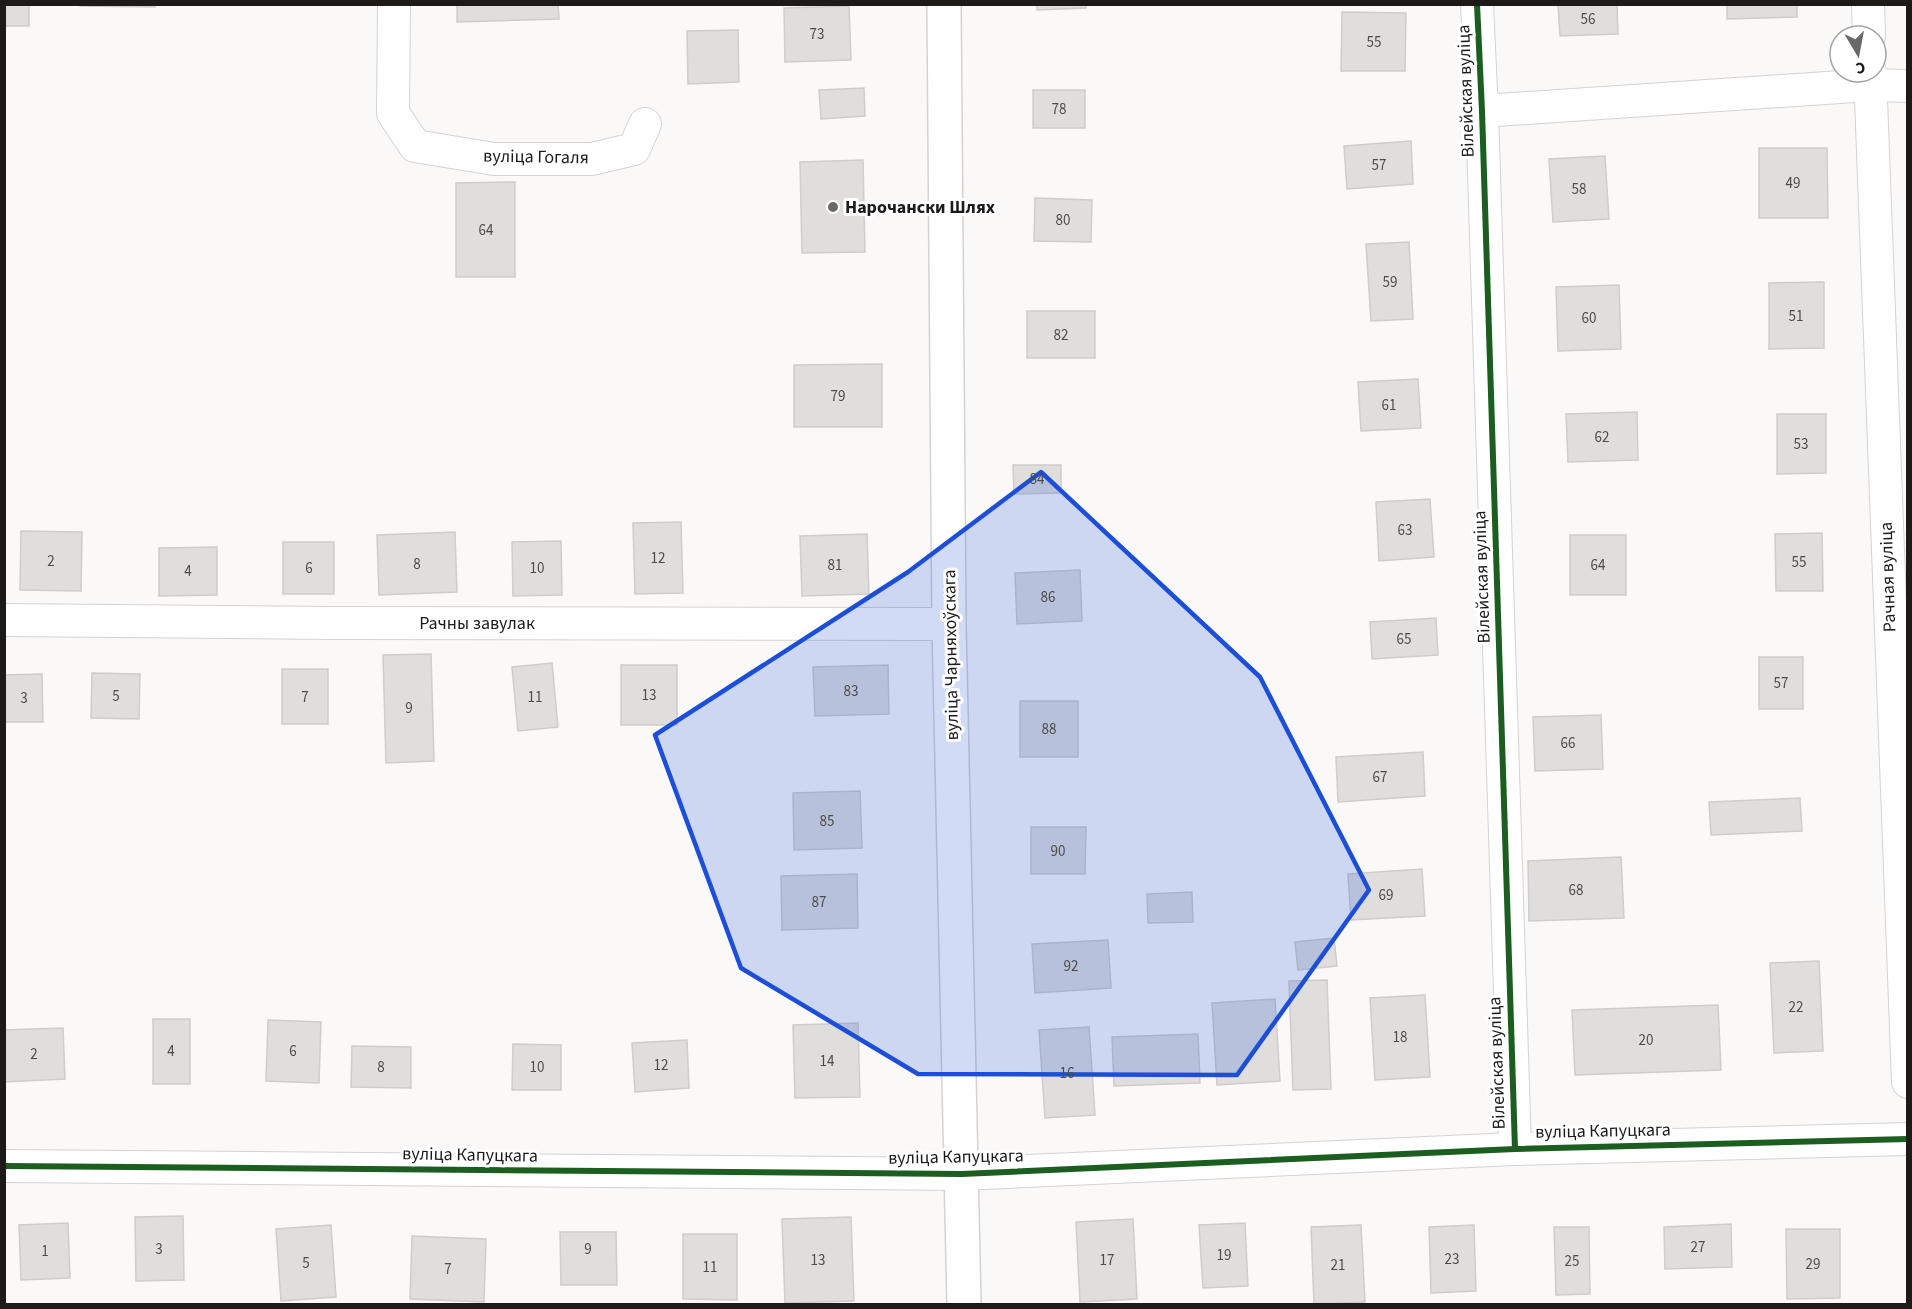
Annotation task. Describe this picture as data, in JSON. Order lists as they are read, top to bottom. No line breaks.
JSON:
{"streets":{"main road":["вуліца Чарняхоўскага"],"street":["Вілейская вуліца","вуліца Гогаля","Рачная вуліца","Рачны завулак","вуліца Капуцкага"]},"crossings":[["Вілейская вуліца","вуліца Капуцкага"],["Рачны завулак","вуліца Чарняхоўскага"],["вуліца Чарняхоўскага","вуліца Капуцкага"]],"places":["Нарочански Шлях"],"house_numbers":["56","73","55","78","57","49","58","80","64","59","51","60","82","79","61","62","53","84","63","12","2","55","8","81","64","6","10","4","86","65","57","83","13","5","7","11","3","9","88","66","67","85","90","68","69","87","92","22","18","20","4","6","2","14","12","8","10","16","27","3","9","1","19","23","13","17","25","5","29","21","11","7"],"north":"bottom"}
